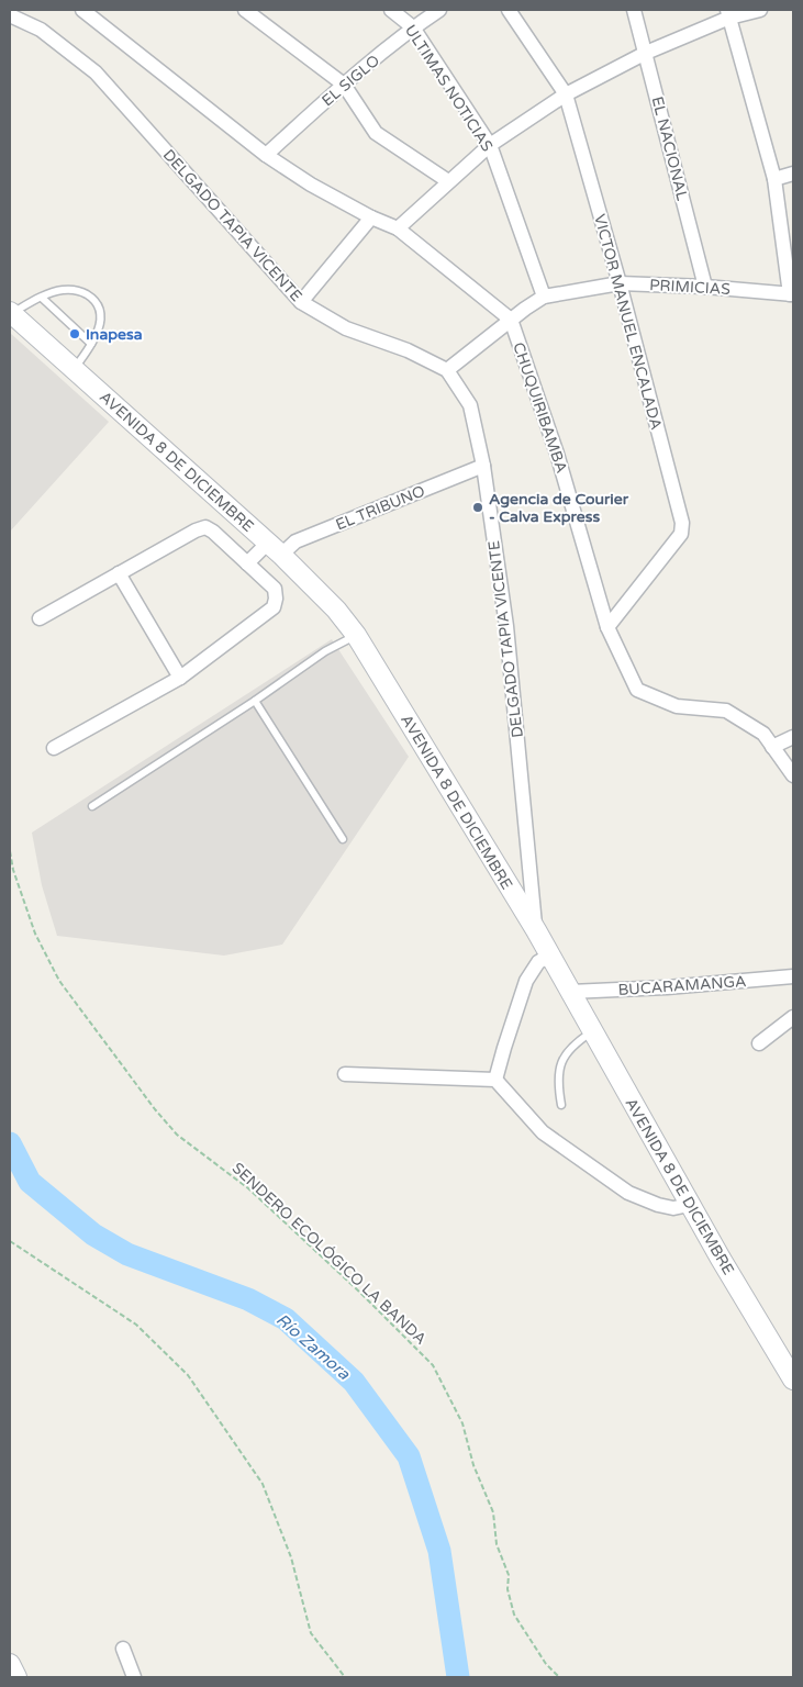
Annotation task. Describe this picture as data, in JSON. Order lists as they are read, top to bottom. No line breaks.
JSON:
{"streets":{"main road":["AVENIDA 8 DE DICIEMBRE"],"street":["EL SIGLO","ULTIMAS NOTICIAS","EL NACIONAL","DELGADO TAPIA VICENTE","PRIMICIAS","VICTOR MANUEL ENCALADA","CHUQUIRIBAMBA","EL TRIBUNO","BUCARAMANGA"],"path":["SENDERO ECOLÓGICO LA BANDA"]},"crossings":[["EL SIGLO","ULTIMAS NOTICIAS"],["ULTIMAS NOTICIAS","PRIMICIAS"],["EL NACIONAL","PRIMICIAS"],["DELGADO TAPIA VICENTE","PRIMICIAS"],["DELGADO TAPIA VICENTE","AVENIDA 8 DE DICIEMBRE"],["DELGADO TAPIA VICENTE","EL TRIBUNO"],["PRIMICIAS","VICTOR MANUEL ENCALADA"],["PRIMICIAS","CHUQUIRIBAMBA"],["VICTOR MANUEL ENCALADA","CHUQUIRIBAMBA"],["AVENIDA 8 DE DICIEMBRE","EL TRIBUNO"],["AVENIDA 8 DE DICIEMBRE","BUCARAMANGA"]],"water":["Río Zamora"],"places":["Inapesa","Agencia de Courier - Calva Express"]}
